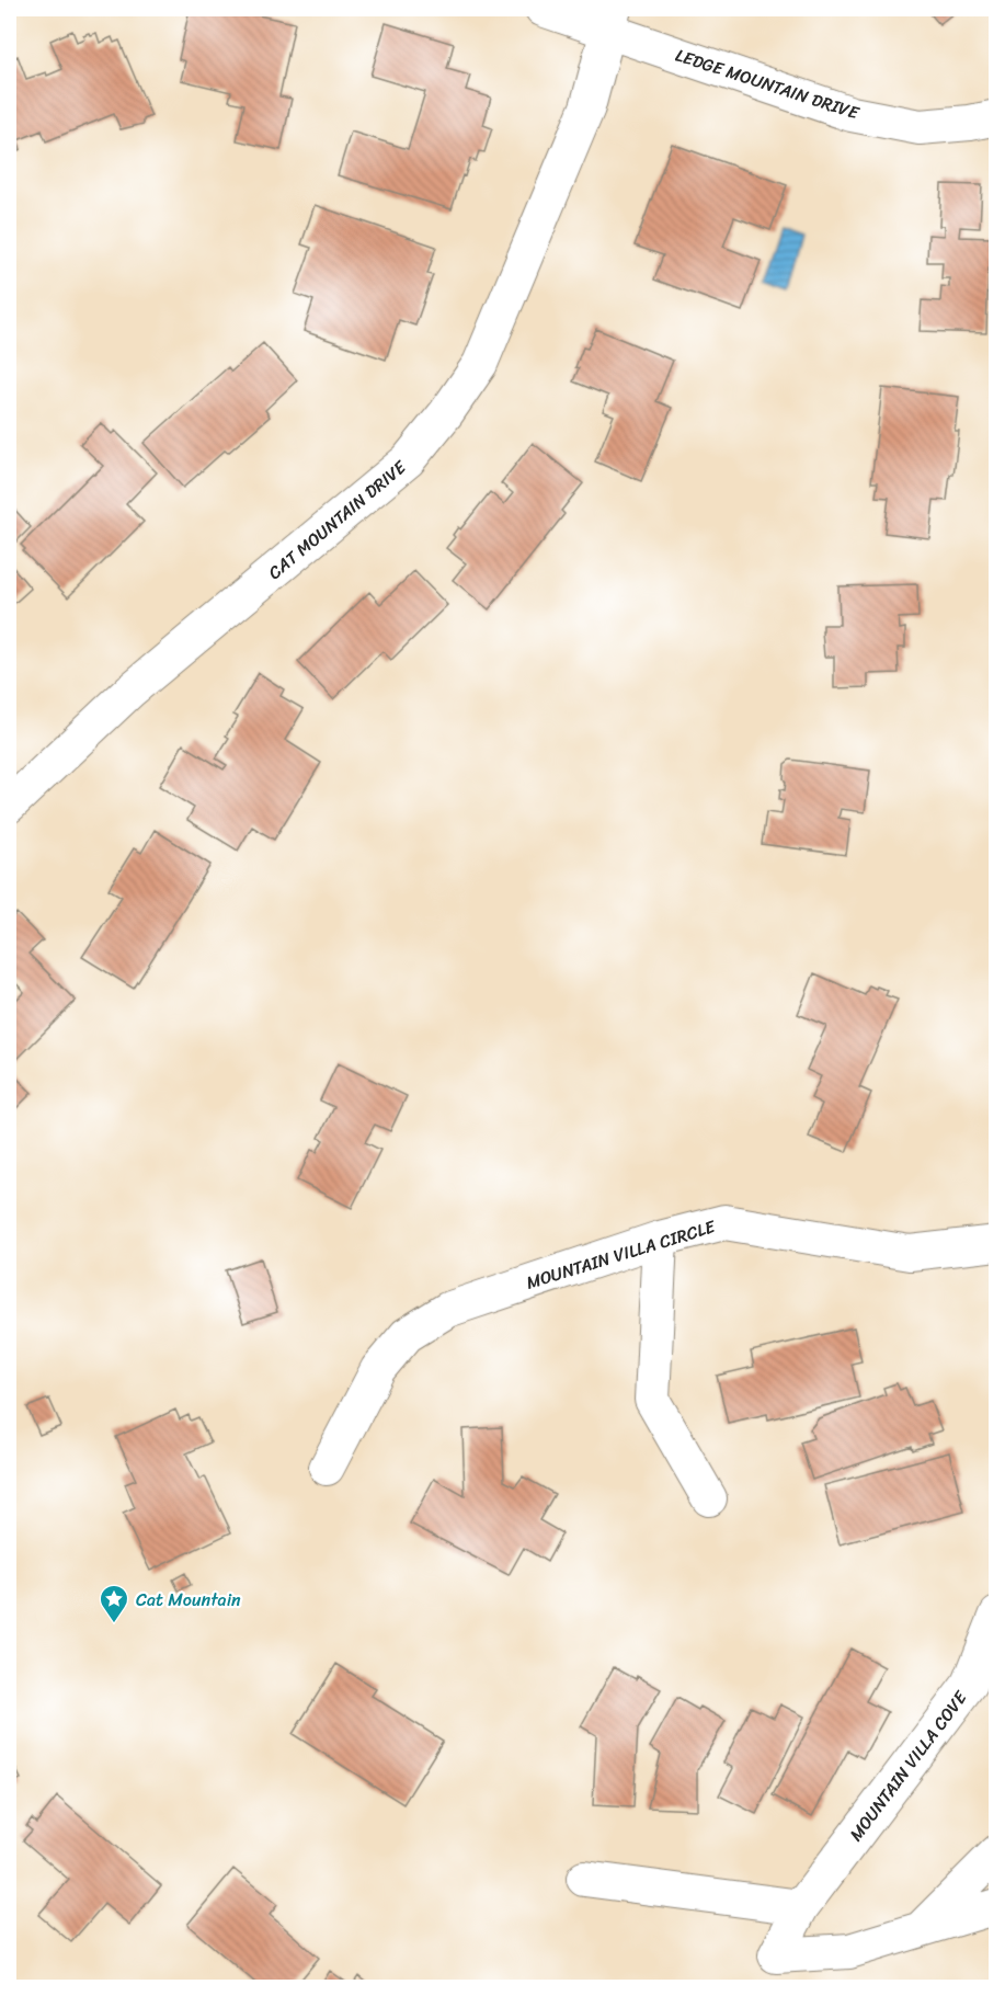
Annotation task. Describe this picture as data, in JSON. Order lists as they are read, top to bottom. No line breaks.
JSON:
{"streets":{"street":["LEDGE MOUNTAIN DRIVE","CAT MOUNTAIN DRIVE","MOUNTAIN VILLA CIRCLE","MOUNTAIN VILLA COVE"]},"crossings":[["LEDGE MOUNTAIN DRIVE","CAT MOUNTAIN DRIVE"]],"places":{"place":["Cat Mountain"]}}
